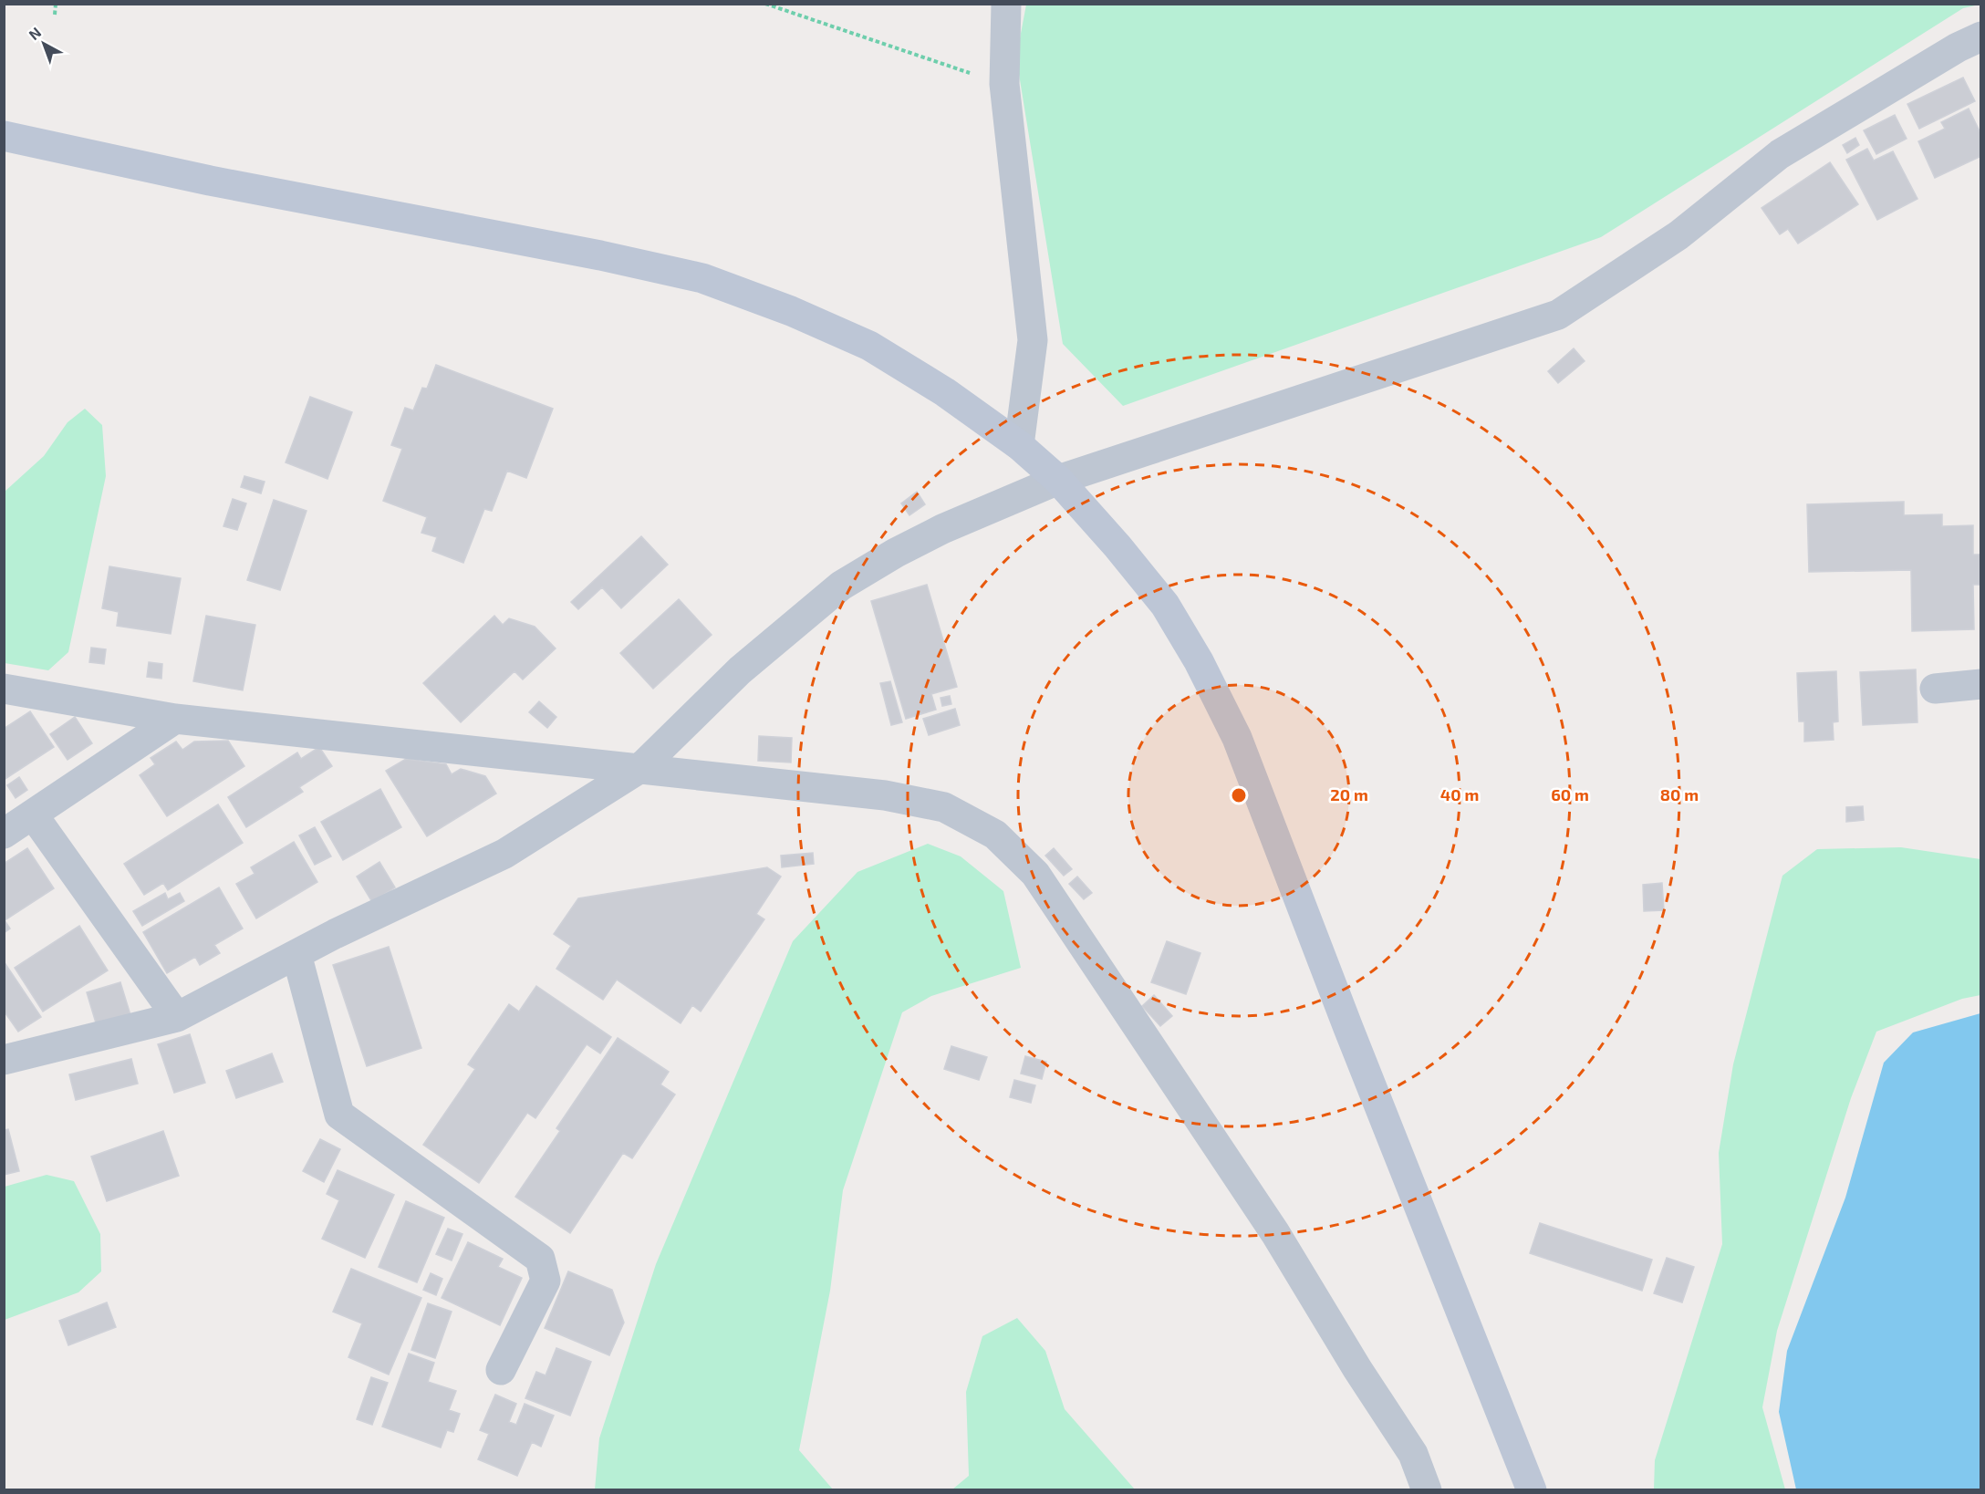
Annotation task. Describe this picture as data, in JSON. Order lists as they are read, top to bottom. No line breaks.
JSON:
{"north":"top left","rings":["20 m","40 m","60 m","80 m"]}
